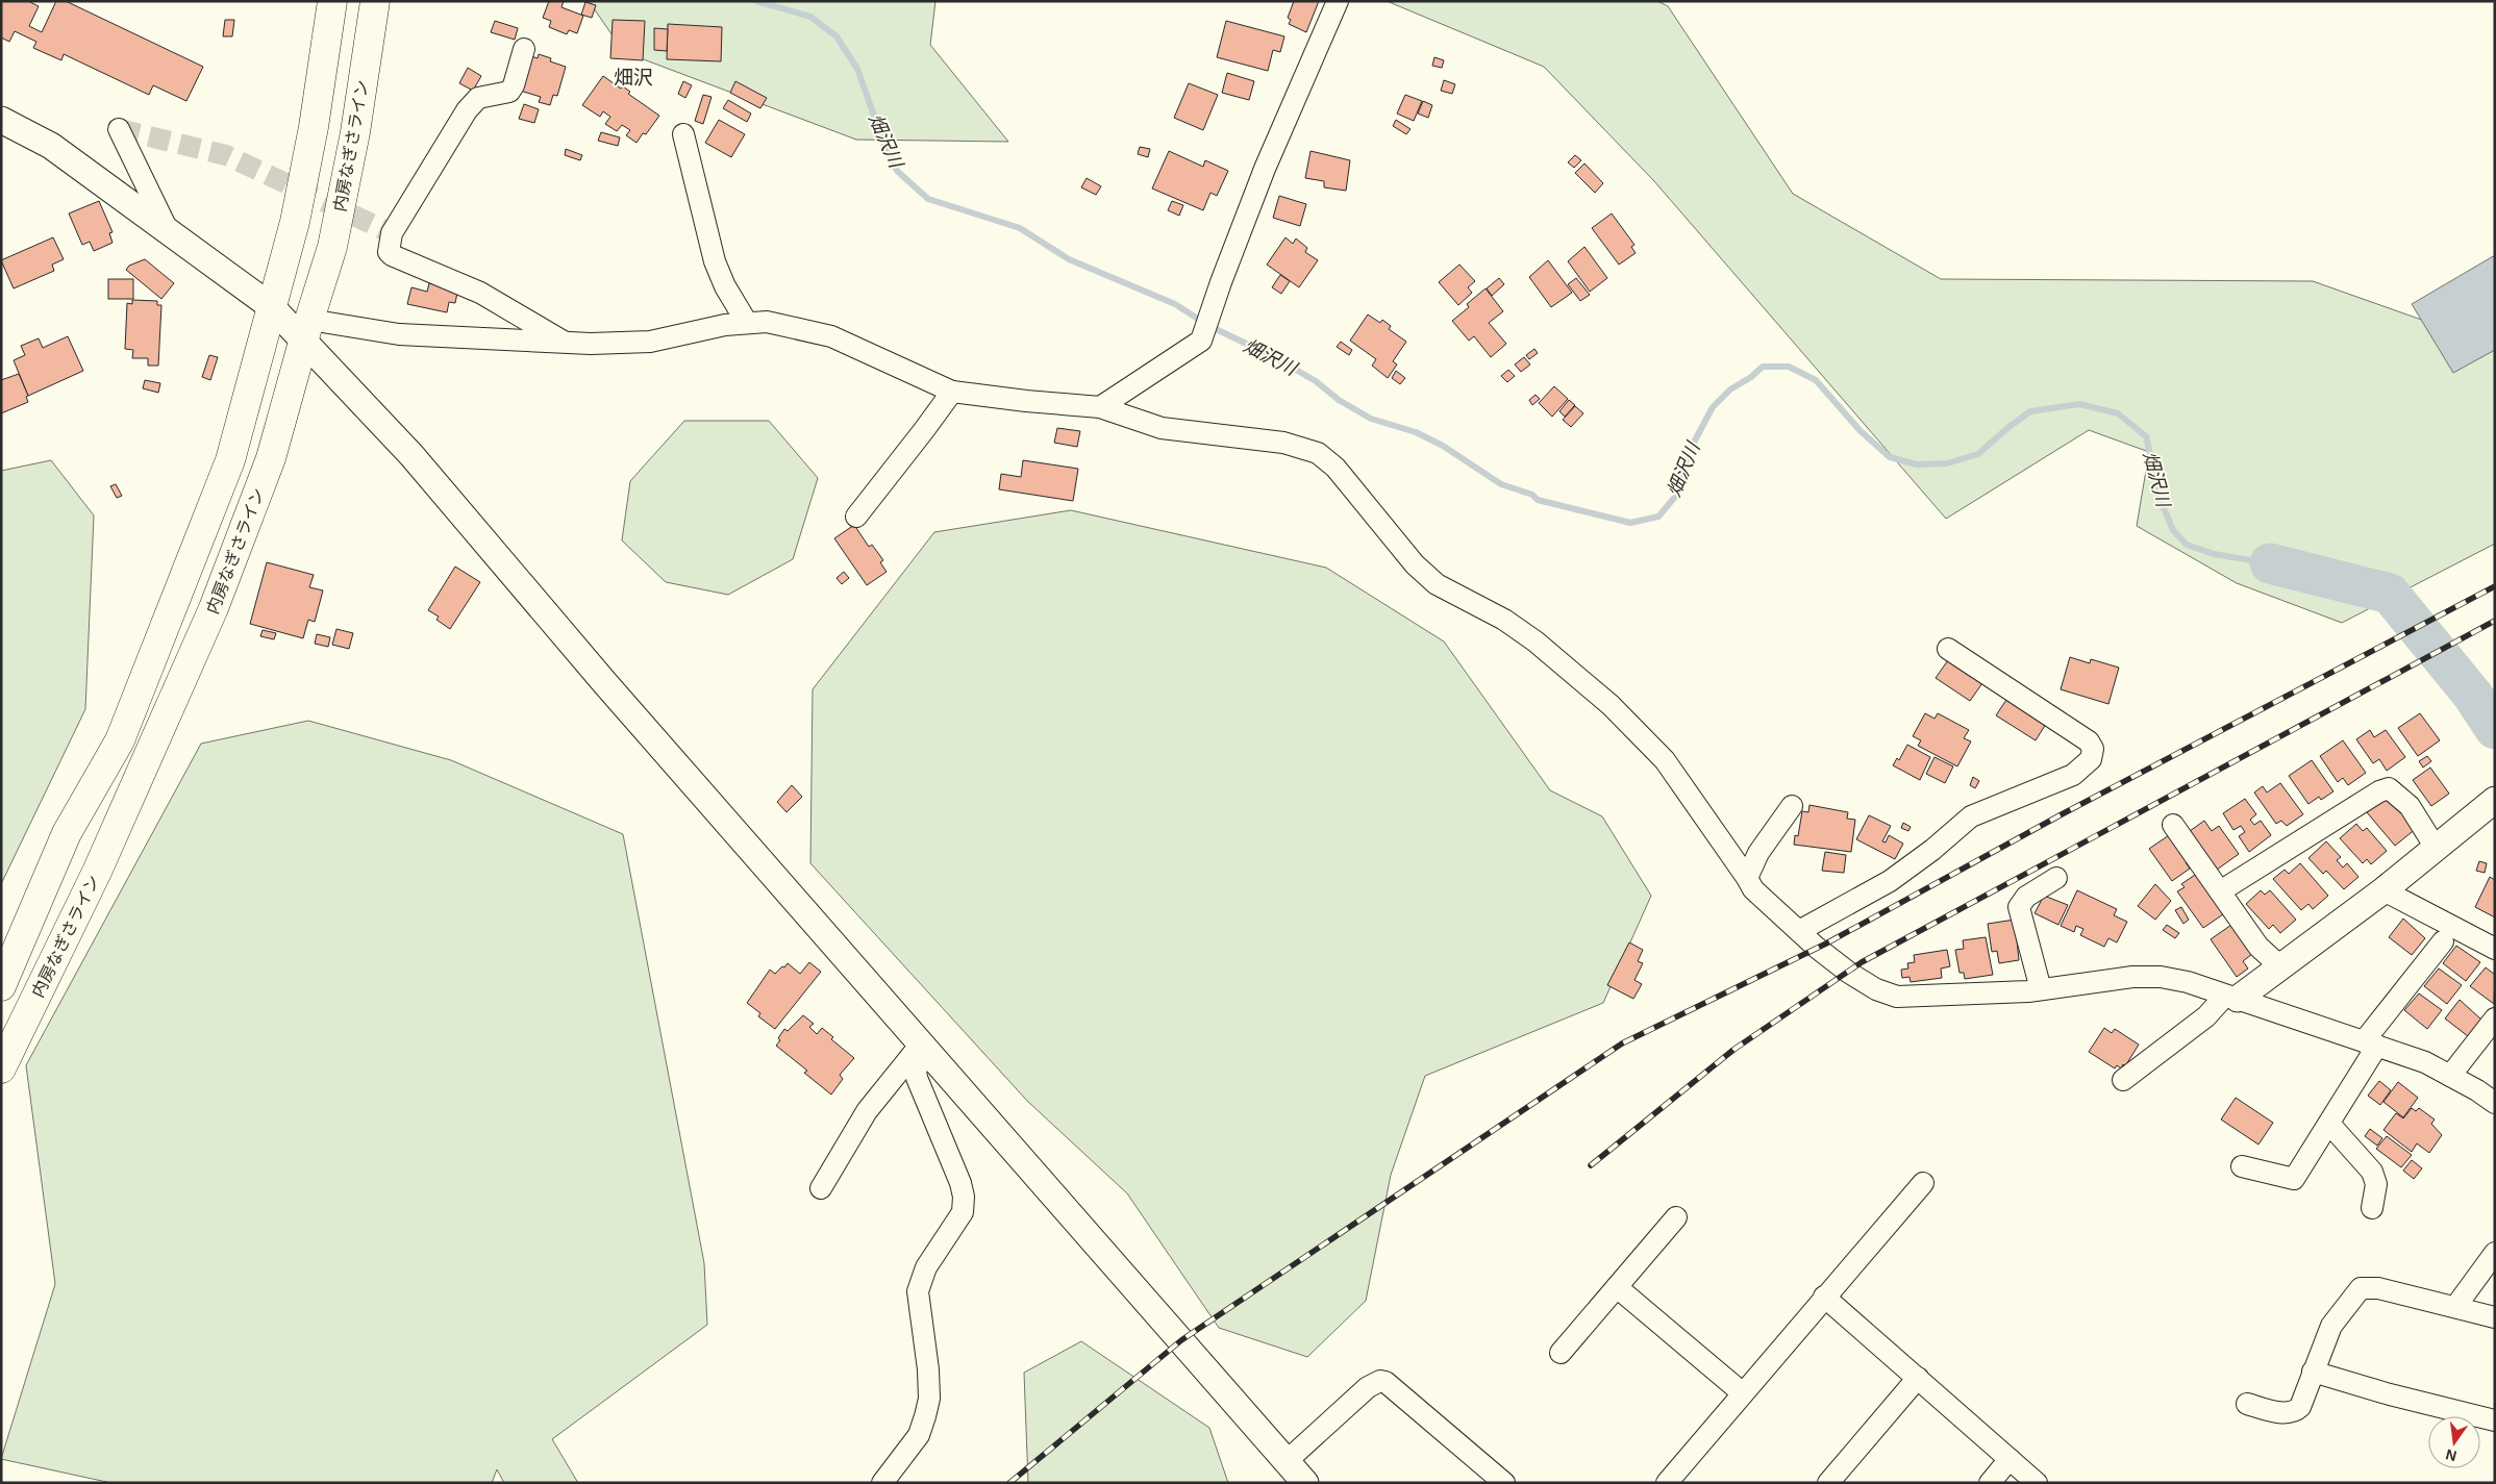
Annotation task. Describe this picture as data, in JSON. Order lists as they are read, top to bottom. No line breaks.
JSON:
{"streets":{"highway":["内房なぎさライン"]},"districts":["畑沢"],"water":["畑沢川"],"north":"bottom"}
